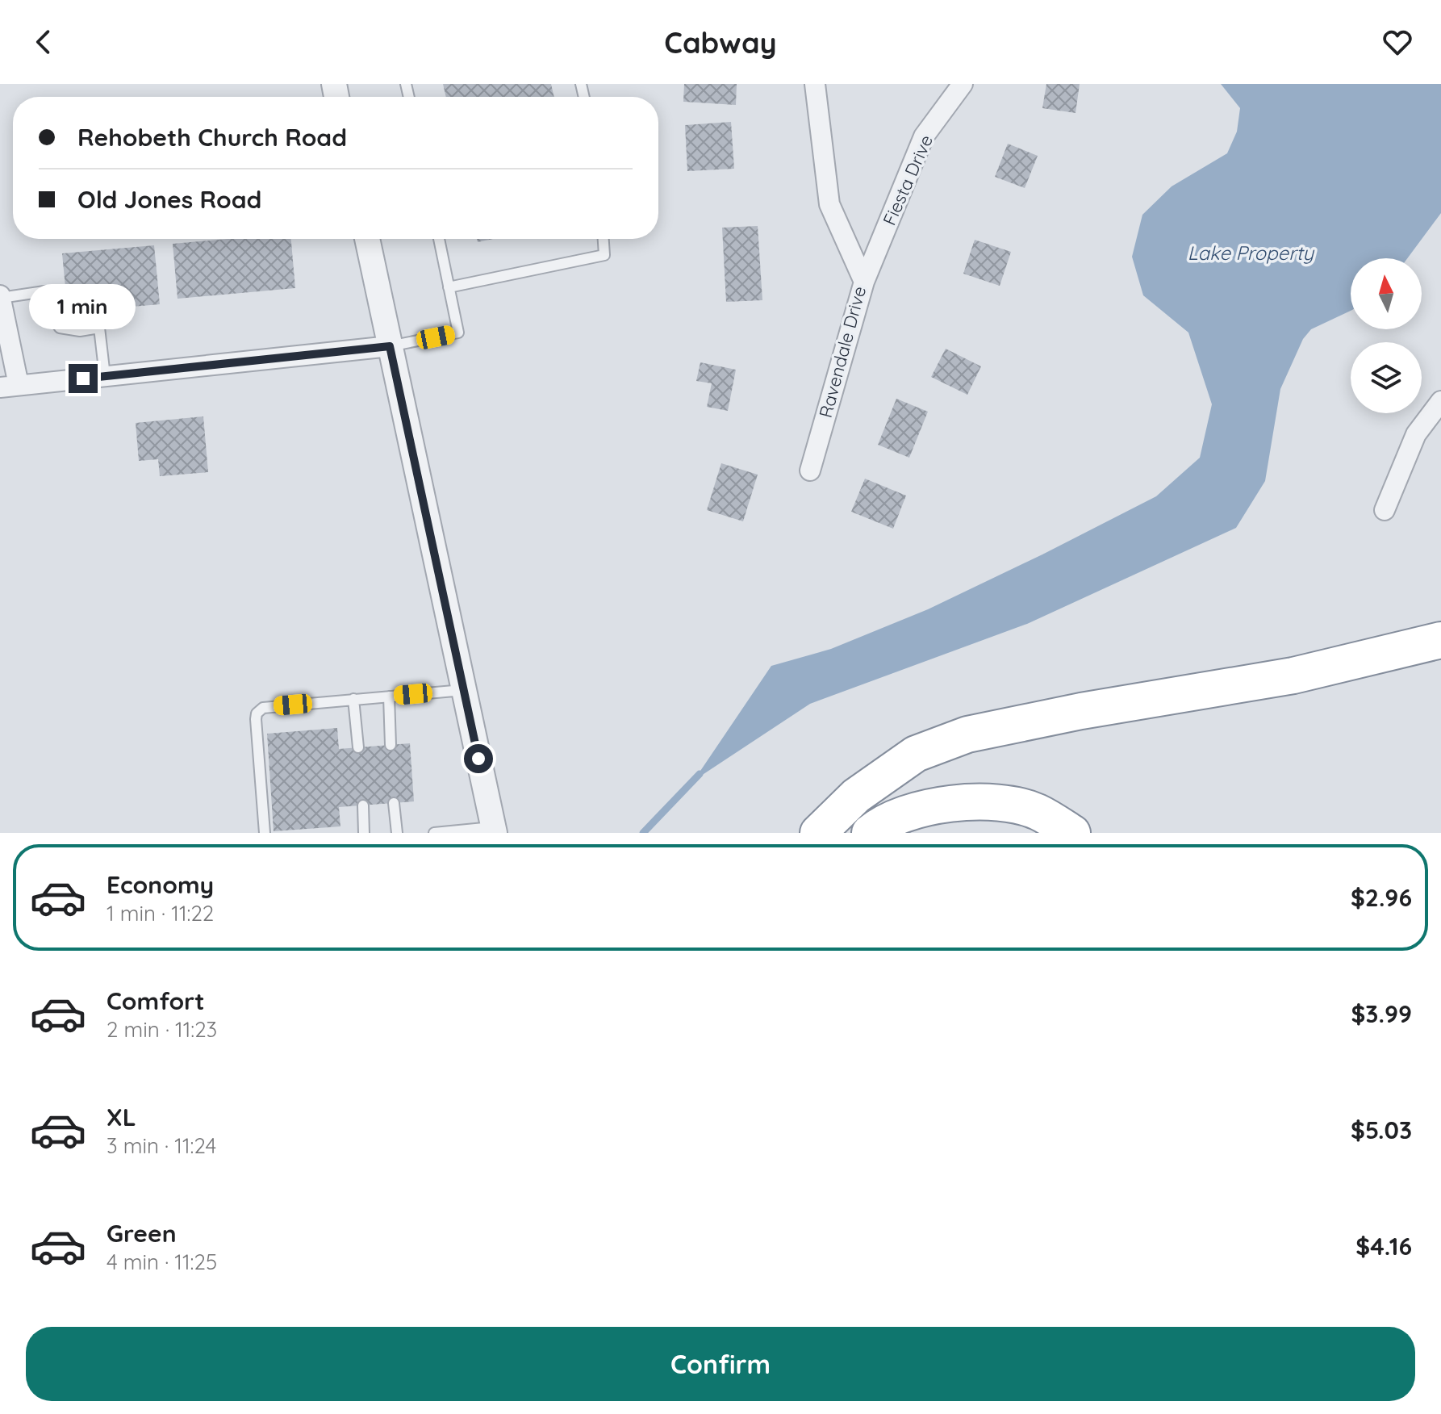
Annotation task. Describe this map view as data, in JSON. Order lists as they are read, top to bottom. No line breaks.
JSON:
{"streets":{"street":["Fiesta Drive","Ravendale Drive"]},"crossings":[["Fiesta Drive","Ravendale Drive"]],"water":["Lake Property"],"north":"top","page":{"header":"Cabway","banner":["Rehobeth Church Road","Old Jones Road"],"bubble":"1 min","list":[{"name":"Economy","note":"1 min · 11:22","value":"$2.96"},{"name":"Comfort","note":"2 min · 11:23","value":"$3.99"},{"name":"XL","note":"3 min · 11:24","value":"$5.03"},{"name":"Green","note":"4 min · 11:25","value":"$4.16"}],"buttons":"Confirm"}}
